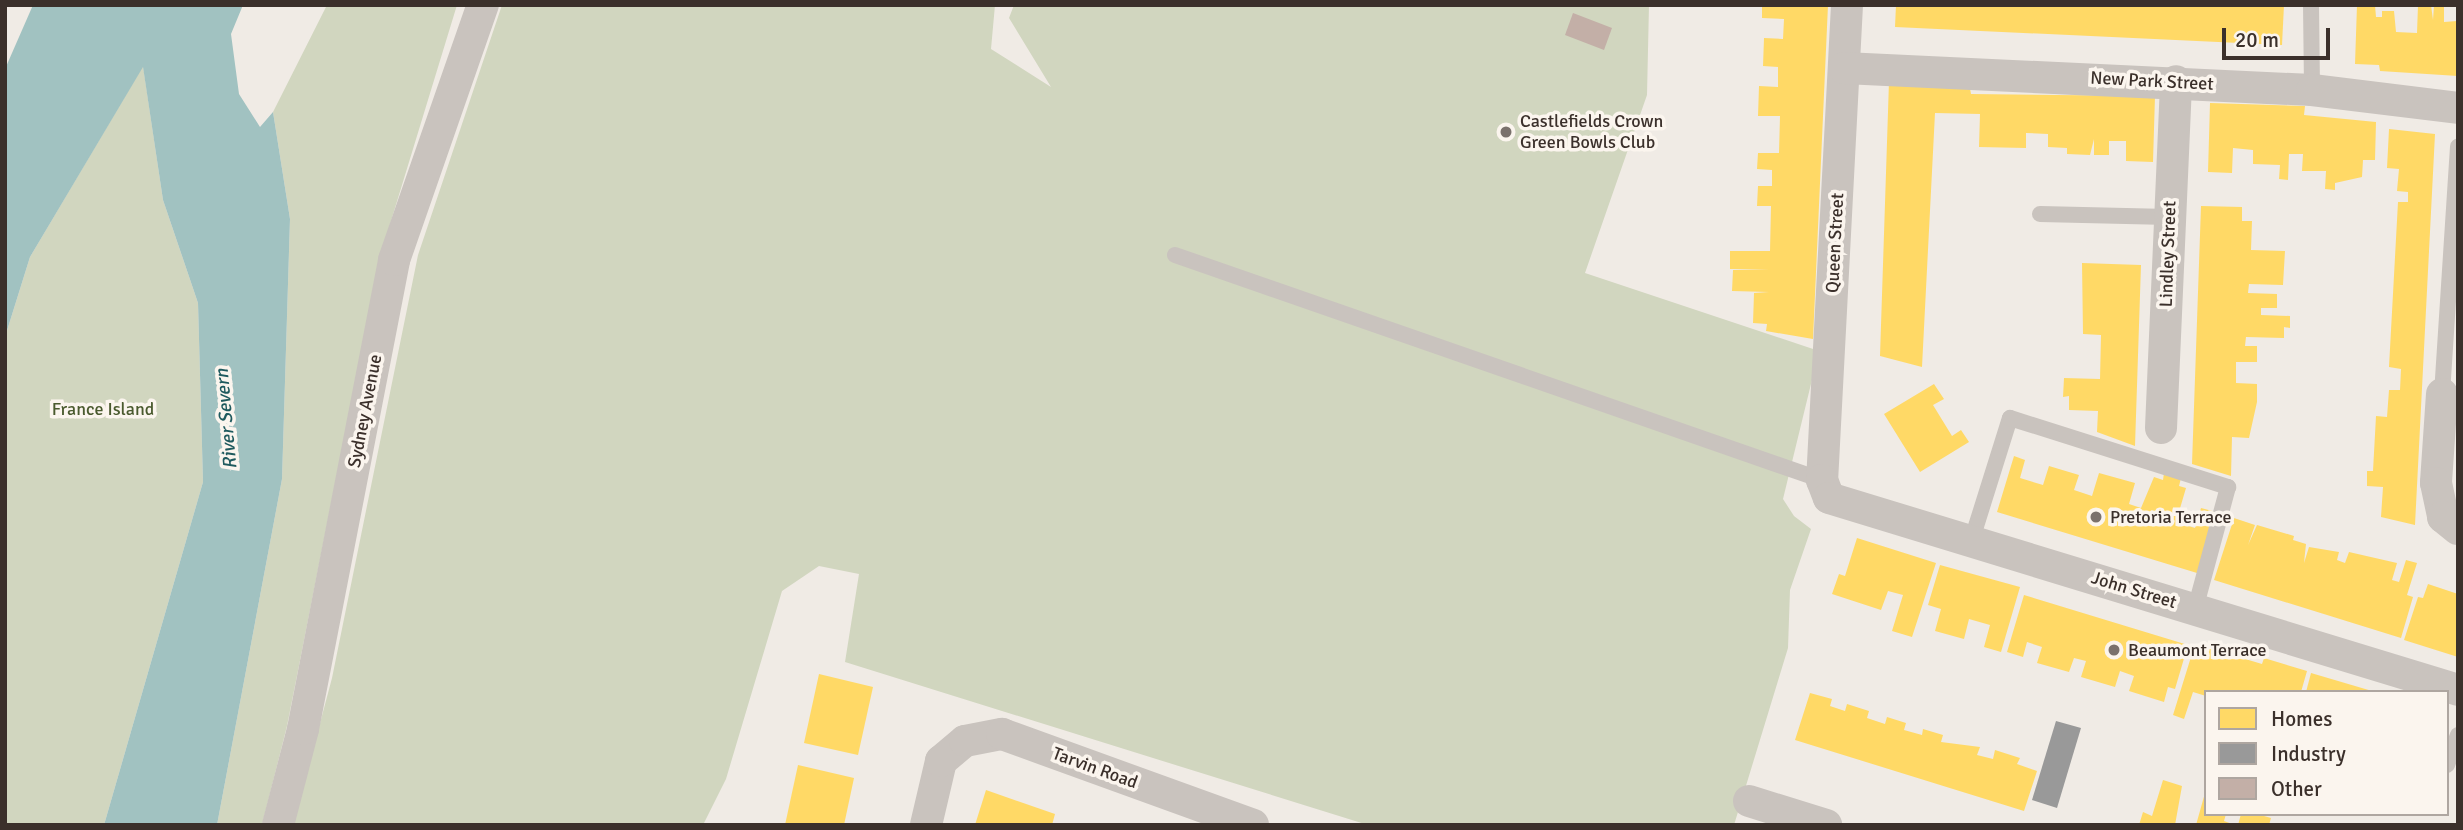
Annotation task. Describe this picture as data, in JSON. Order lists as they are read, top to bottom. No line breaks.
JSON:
{"streets":{"street":["New Park Street","Queen Street","Lindley Street","Sydney Avenue","John Street","Tarvin Road"]},"crossings":[["New Park Street","Queen Street"],["New Park Street","Lindley Street"],["Queen Street","John Street"]],"water":["River Severn"],"parks":["France Island"],"places":["Castlefields Crown Green Bowls Club","Pretoria Terrace","Beaumont Terrace"],"legend":["Homes","Industry","Other"],"scale_bar":"20 m"}
